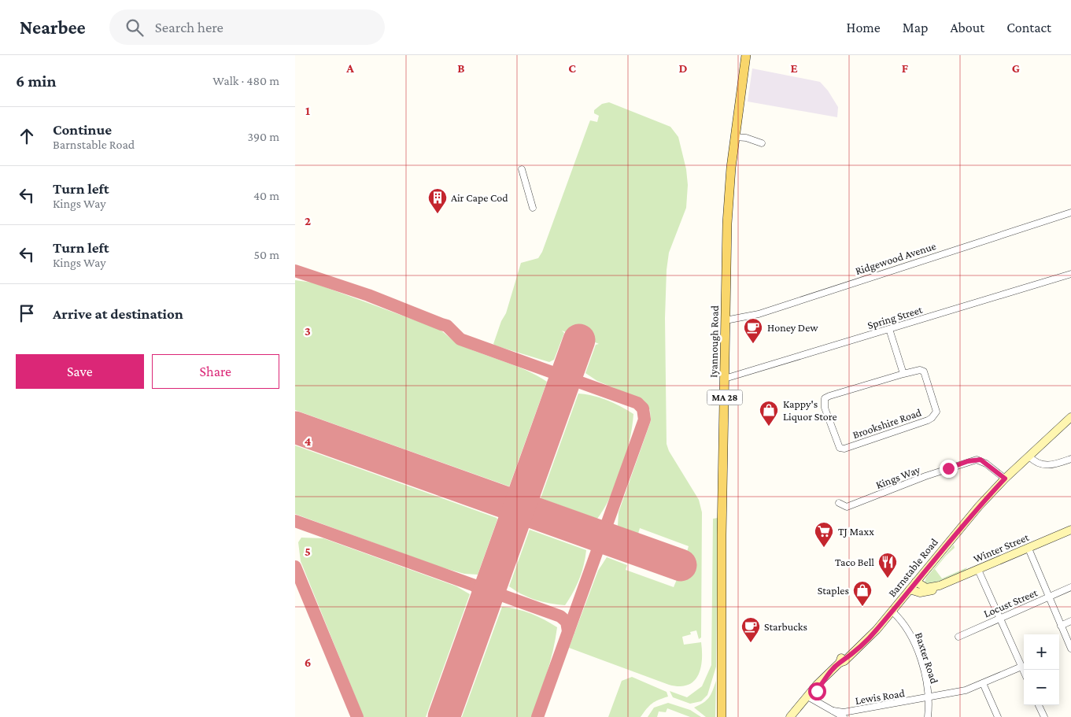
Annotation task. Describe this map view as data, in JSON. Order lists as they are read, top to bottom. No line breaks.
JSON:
{"streets":{"main road":["Iyannough Road","MA 28","Winter Street","Barnstable Road"],"street":["Ridgewood Avenue","Spring Street","Brookshire Road","Kings Way","Locust Street","Baxter Road","Lewis Road"]},"crossings":[["Ridgewood Avenue","Iyannough Road"],["Spring Street","Iyannough Road"],["Kings Way","Barnstable Road"],["Winter Street","Barnstable Road"],["Barnstable Road","Baxter Road"],["Baxter Road","Lewis Road"]],"places":{"building":["Air Cape Cod"],"cafe":["Honey Dew","Starbucks"],"shop":["Kappy's Liquor Store","Staples"],"supermarket":["TJ Maxx"],"restaurant":["Taco Bell"]},"page":{"header":"Nearbee","search":"Search here","nav":["Home","Map","About","Contact"],"heading":["6 min","Walk · 480 m"],"list":[["Continue","Barnstable Road","390 m"],["Turn left","Kings Way","40 m"],["Turn left","Kings Way","50 m"],"Arrive at destination"],"buttons":["Save","Share"],"map_buttons":["+","−"]},"grid":{"columns":["A","B","C","D","E","F","G"],"rows":["1","2","3","4","5","6"]}}
